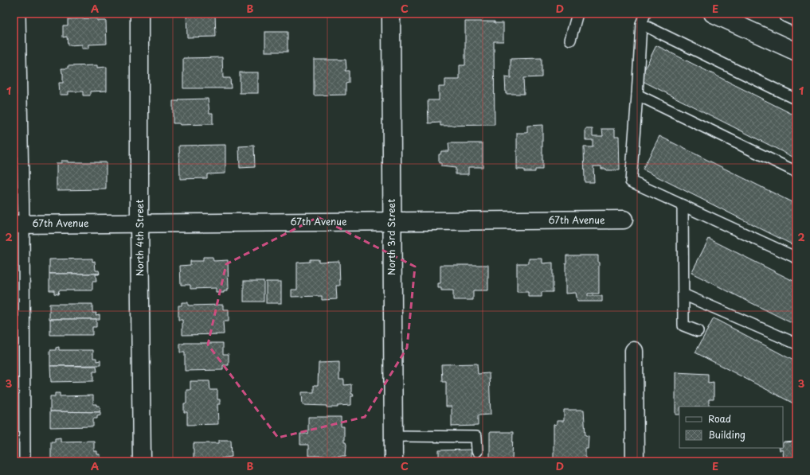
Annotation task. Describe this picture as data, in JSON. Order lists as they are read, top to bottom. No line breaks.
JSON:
{"streets":{"main road":["67th Avenue","North 3rd Street","North 4th Street"]},"crossings":[["67th Avenue","North 3rd Street"],["67th Avenue","North 4th Street"]],"legend":["Road","Building"],"grid":{"columns":["A","B","C","D","E"],"rows":["1","2","3"]}}
